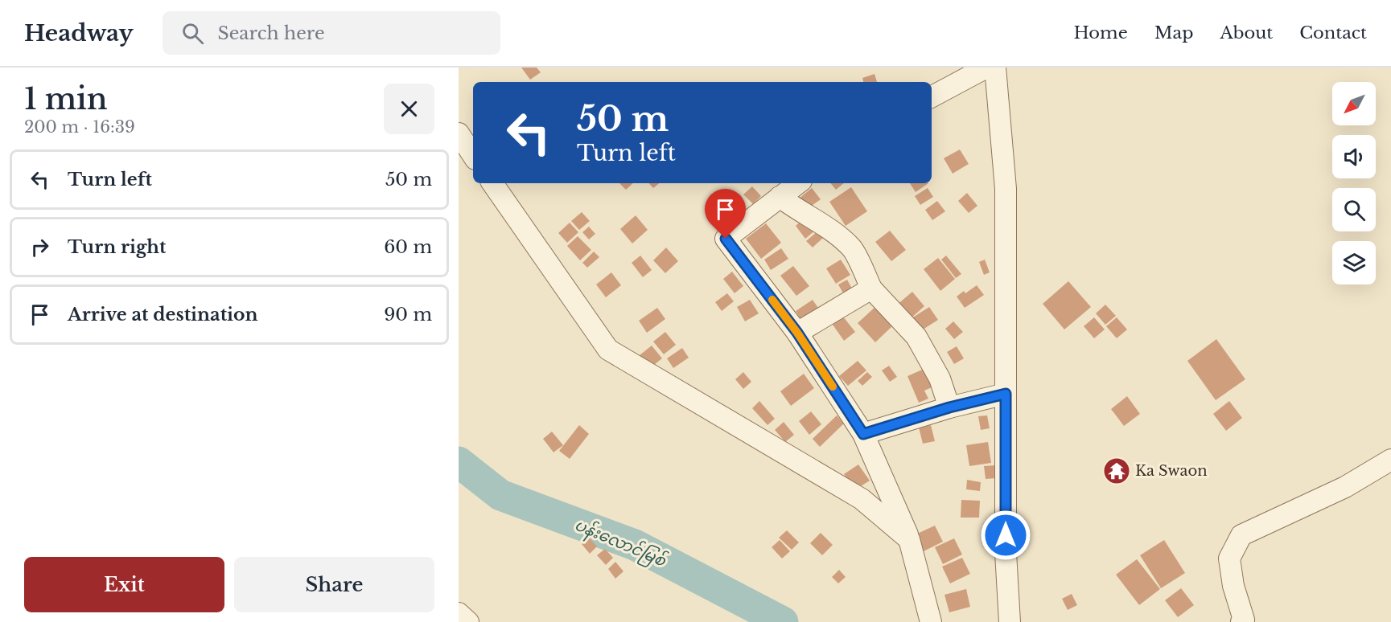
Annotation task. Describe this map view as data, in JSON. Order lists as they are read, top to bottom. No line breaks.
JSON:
{"water":["ပန်းလောင်မြစ်"],"places":{"temple":["Ka Swaon"]},"north":"bottom left","page":{"header":"Headway","search":"Search here","nav":["Home","Map","About","Contact"],"heading":["1 min","200 m · 16:39"],"turn":["50 m","Turn left"],"list":[{"name":"Turn left","value":"50 m"},{"name":"Turn right","value":"60 m"},{"name":"Arrive at destination","value":"90 m"}],"buttons":["Exit","Share"]}}
